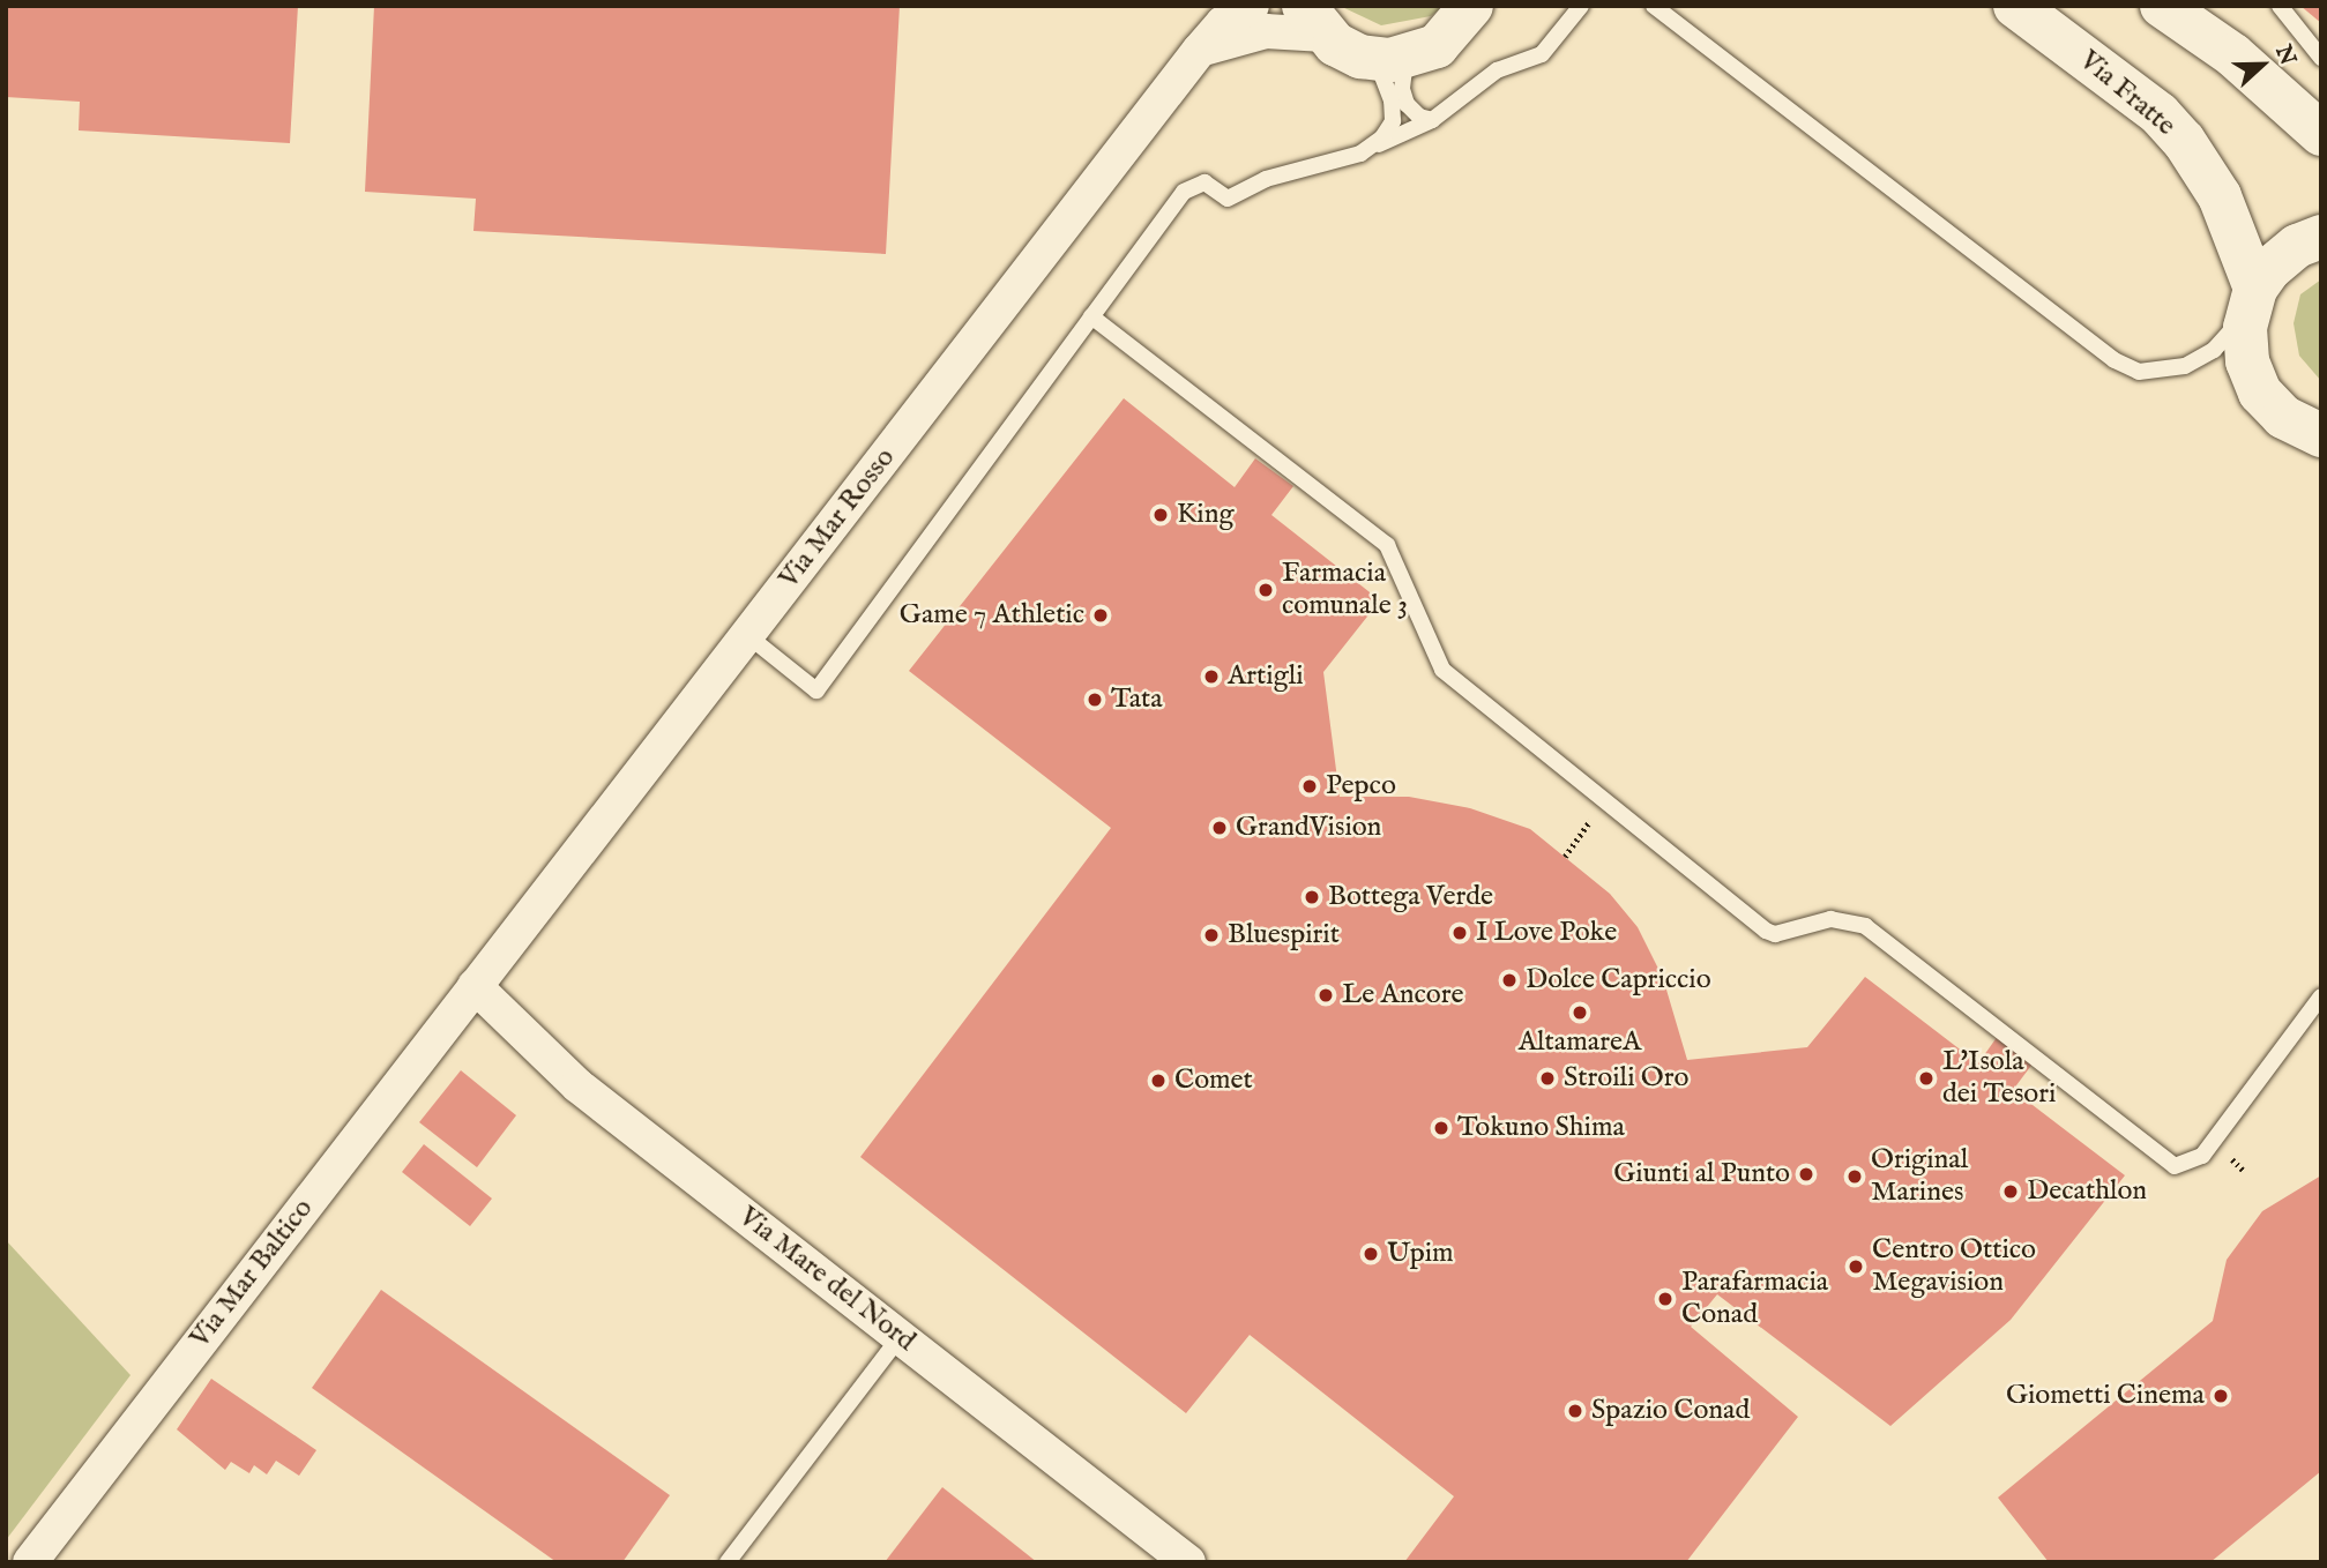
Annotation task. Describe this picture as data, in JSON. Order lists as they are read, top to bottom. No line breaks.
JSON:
{"streets":{"main road":["Via Fratte"],"street":["Via Mar Rosso","Via Mar Baltico","Via Mare del Nord"]},"crossings":[["Via Mar Rosso","Via Mar Baltico"],["Via Mar Rosso","Via Mare del Nord"],["Via Mar Baltico","Via Mare del Nord"]],"places":["King","Farmacia comunale 3","Game 7 Athletic","Artigli","Tata","Pepco","GrandVision","Bottega Verde","I Love Poke","Bluespirit","Dolce Capriccio","Le Ancore","AltamareA","Stroili Oro","L'Isola dei Tesori","Comet","Tokuno Shima","Giunti al Punto","Original Marines","Decathlon","Upim","Centro Ottico Megavision","Parafarmacia Conad","Giometti Cinema","Spazio Conad"],"north":"right"}
